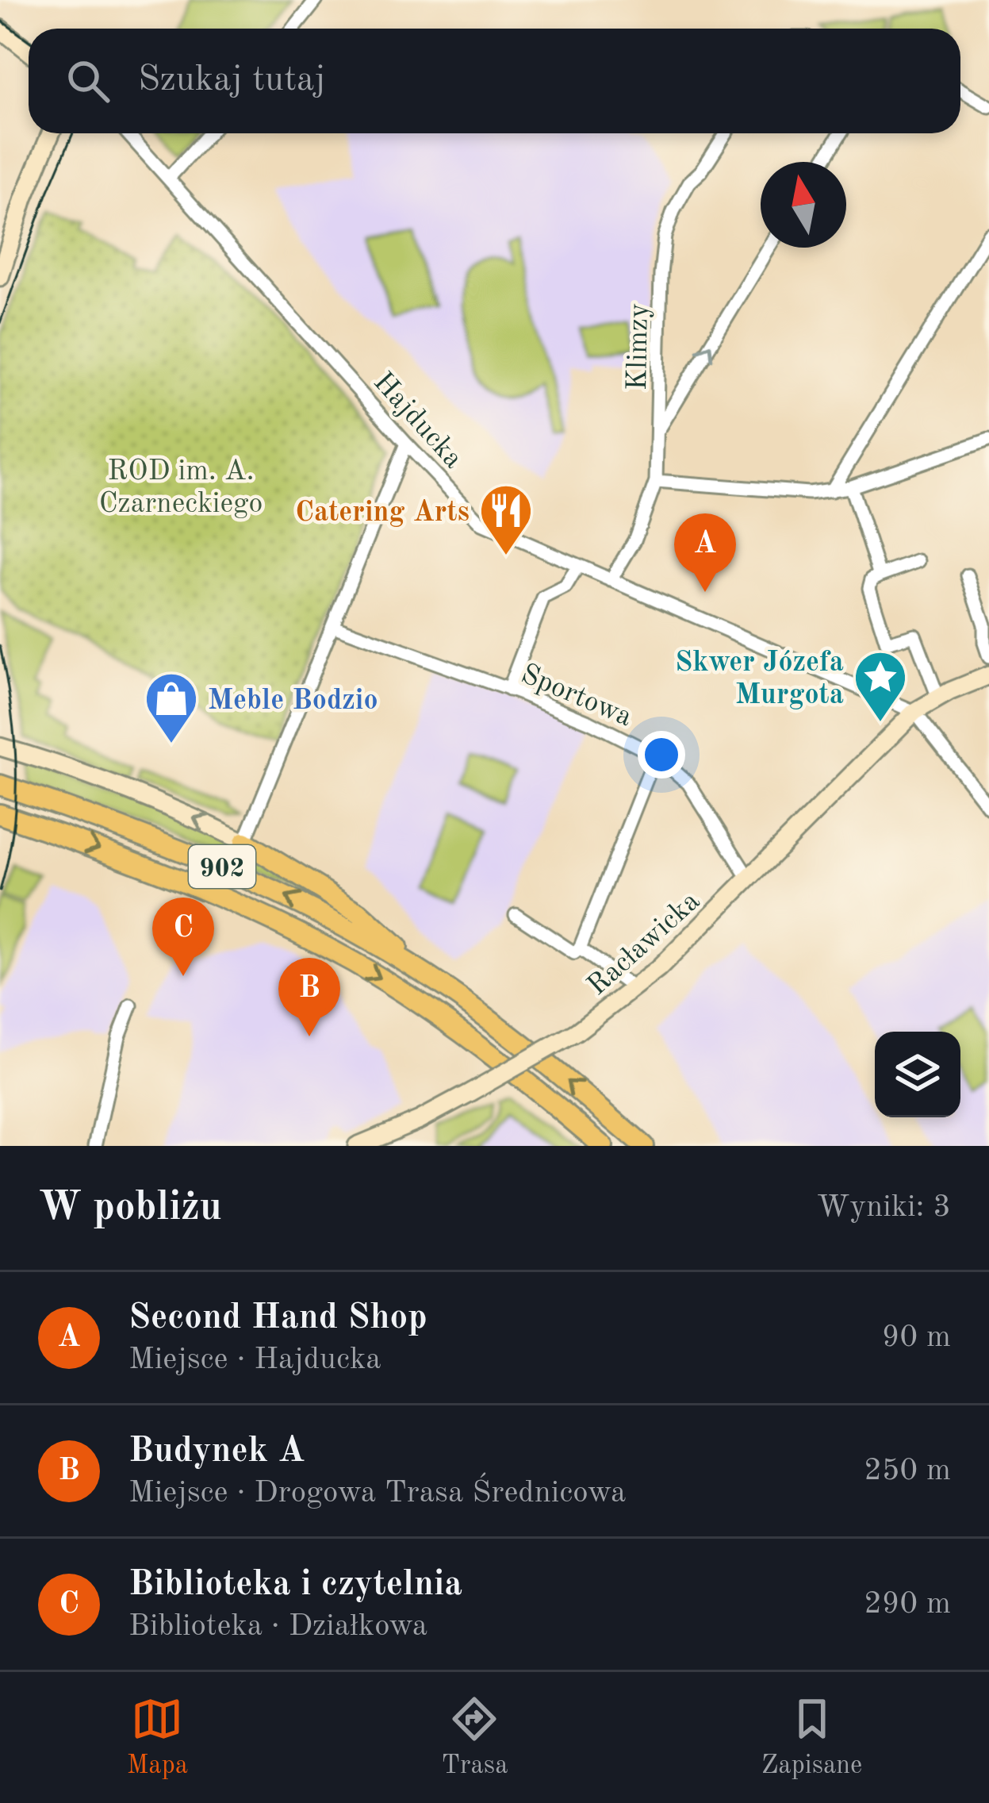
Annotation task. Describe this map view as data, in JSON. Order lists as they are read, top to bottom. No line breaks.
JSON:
{"streets":{"main road":["902"],"street":["Klimzy","Hajducka","Sportowa","Racławicka"]},"crossings":[["Klimzy","Hajducka"],["Hajducka","Racławicka"],["Sportowa","Racławicka"]],"parks":["ROD im. A. Czarneckiego"],"places":{"restaurant":["Catering Arts"],"place":["Skwer Józefa Murgota"],"shop":["Meble Bodzio"]},"north":"top","page":{"search":"Szukaj tutaj","pins":["A","C","B"],"heading":["W pobliżu","Wyniki: 3"],"list":[{"mark":"A","name":"Second Hand Shop","note":"Miejsce · Hajducka","value":"90 m"},{"mark":"B","name":"Budynek A","note":"Miejsce · Drogowa Trasa Średnicowa","value":"250 m"},{"mark":"C","name":"Biblioteka i czytelnia","note":"Biblioteka · Działkowa","value":"290 m"}],"nav":["Mapa","Trasa","Zapisane"]}}
